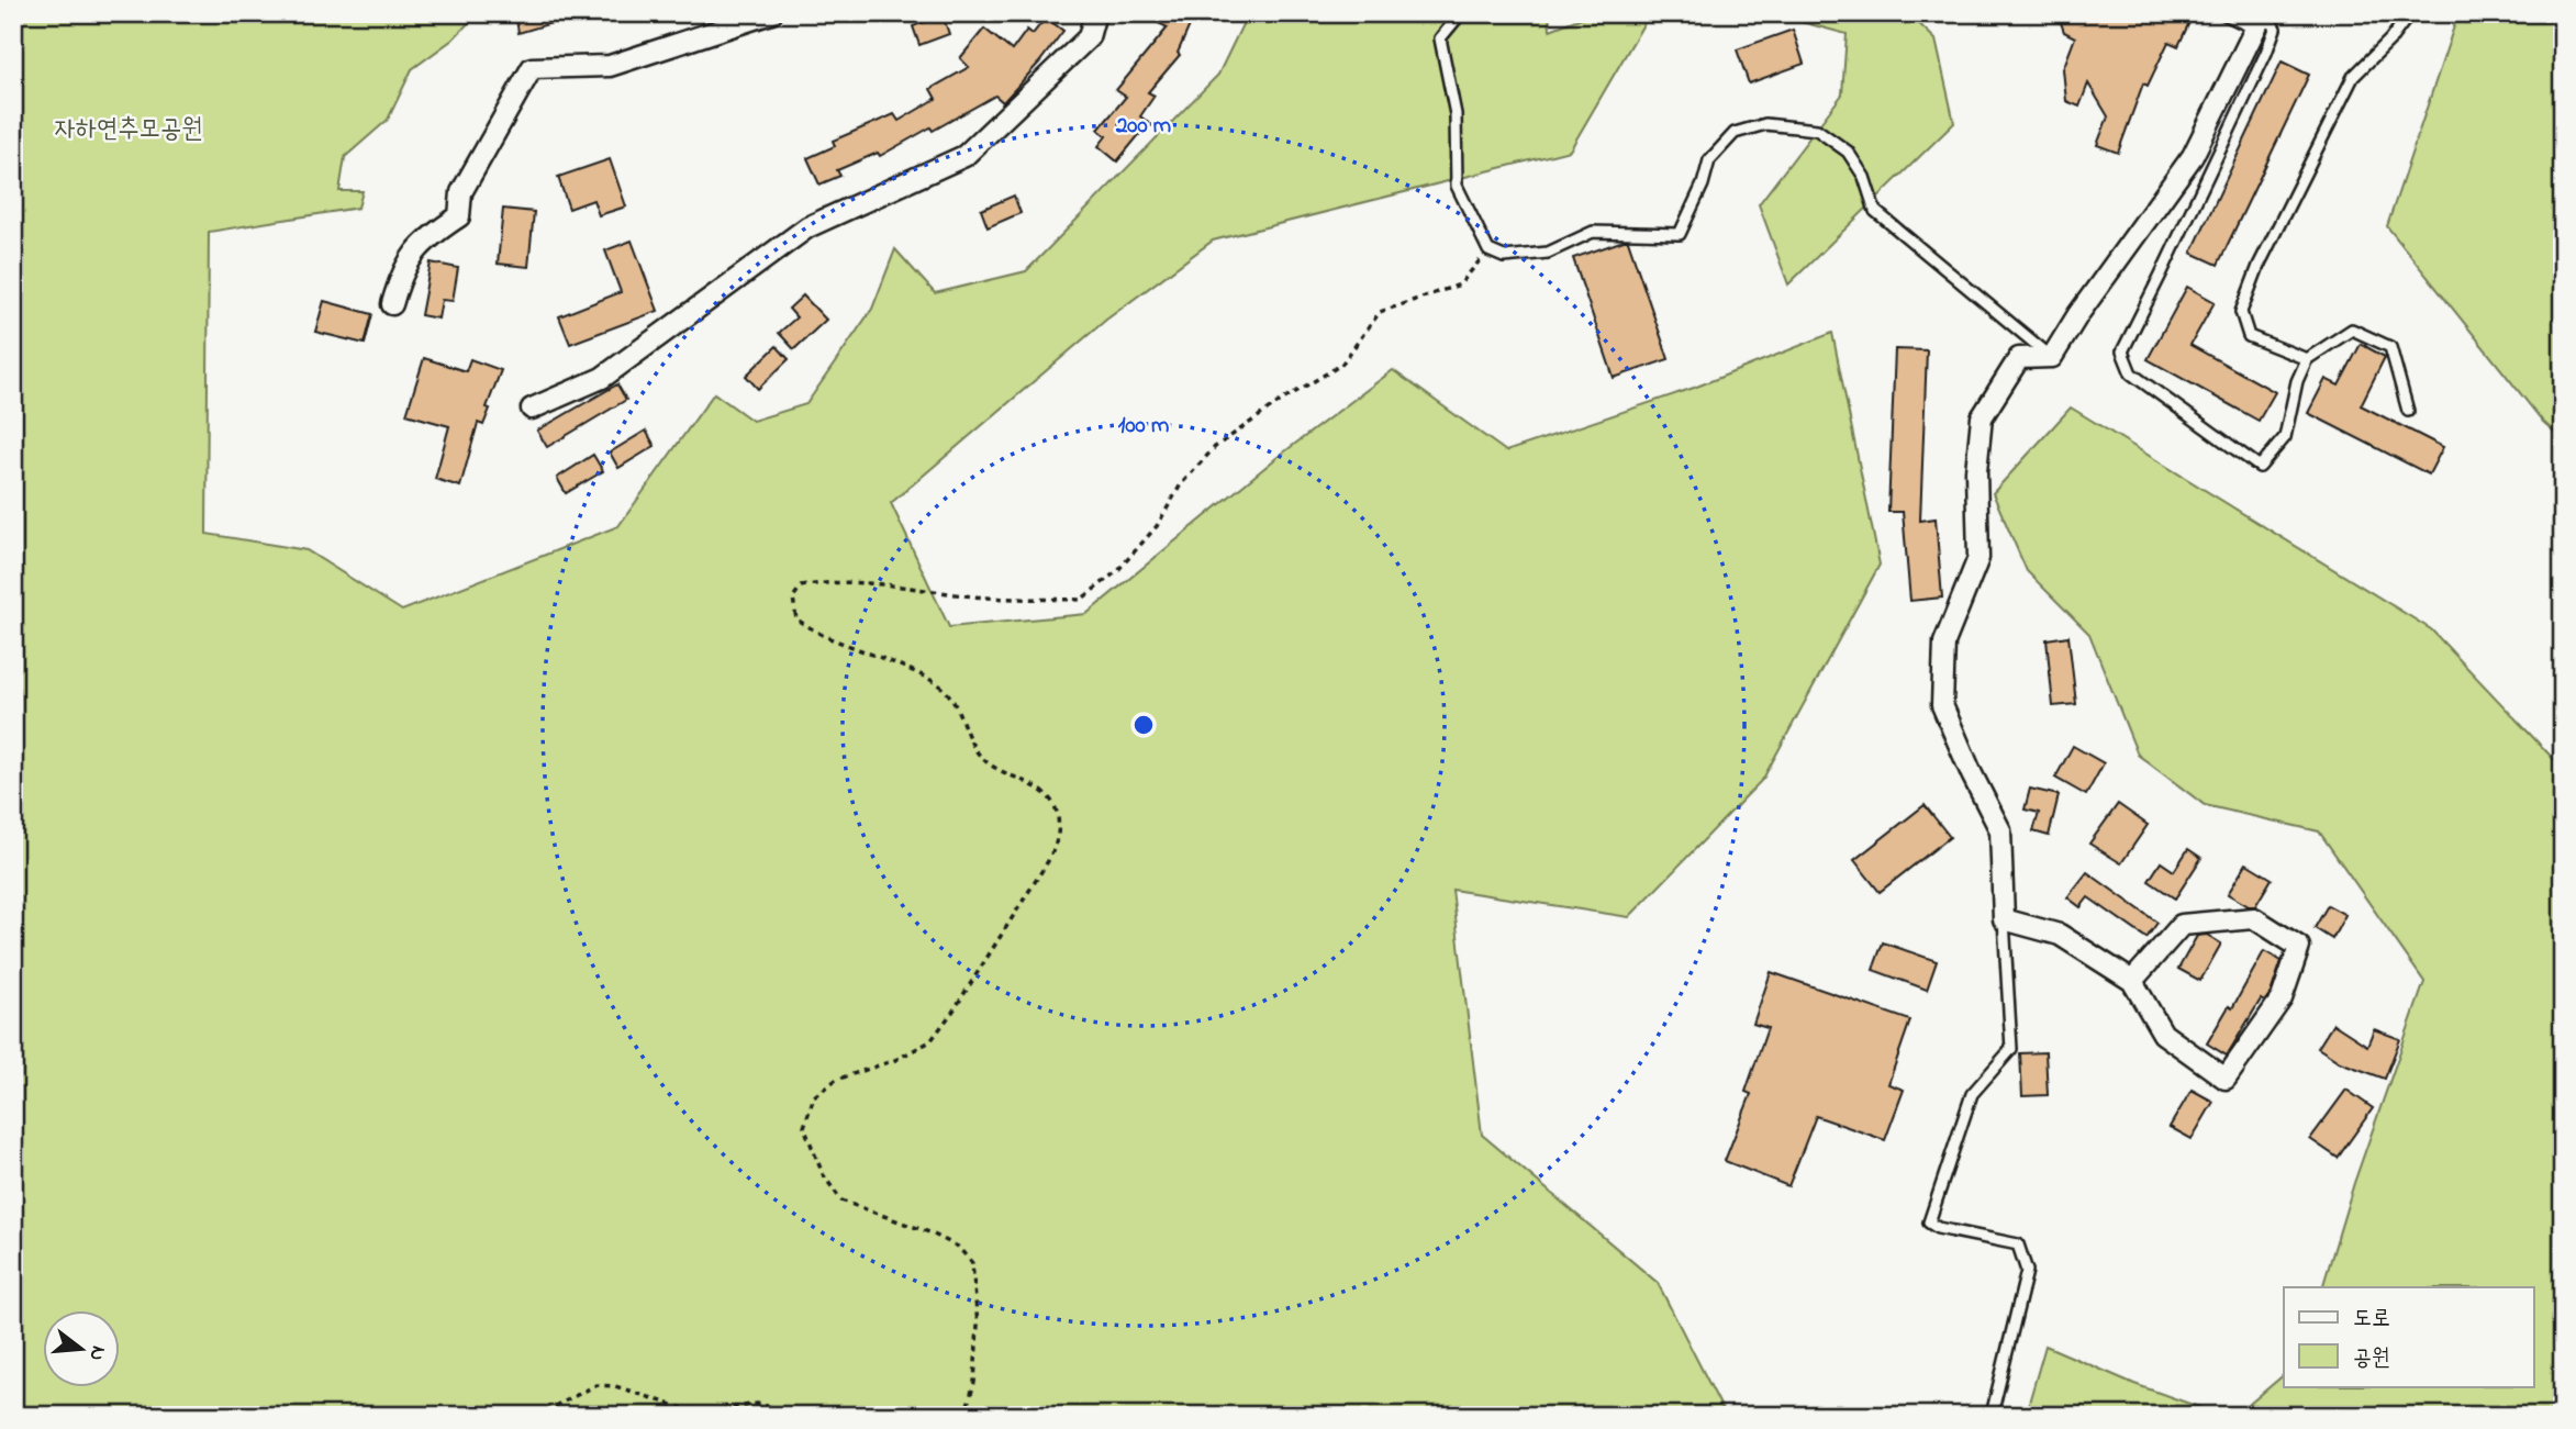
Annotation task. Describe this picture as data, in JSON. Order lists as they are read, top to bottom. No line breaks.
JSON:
{"parks":["자하연추모공원"],"legend":["도로","공원"],"north":"right","rings":["200 m","100 m"]}
